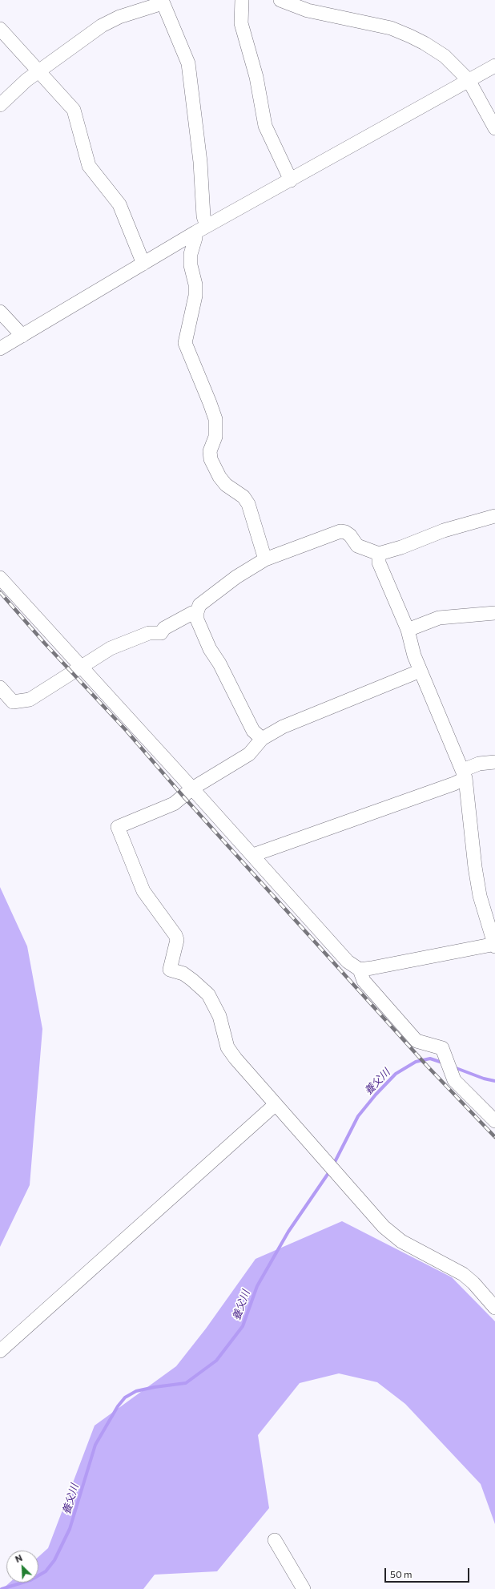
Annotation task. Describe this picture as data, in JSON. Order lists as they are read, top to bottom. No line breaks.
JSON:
{"water":["養父川"],"scale_bar":"50 m","north":"top left"}
